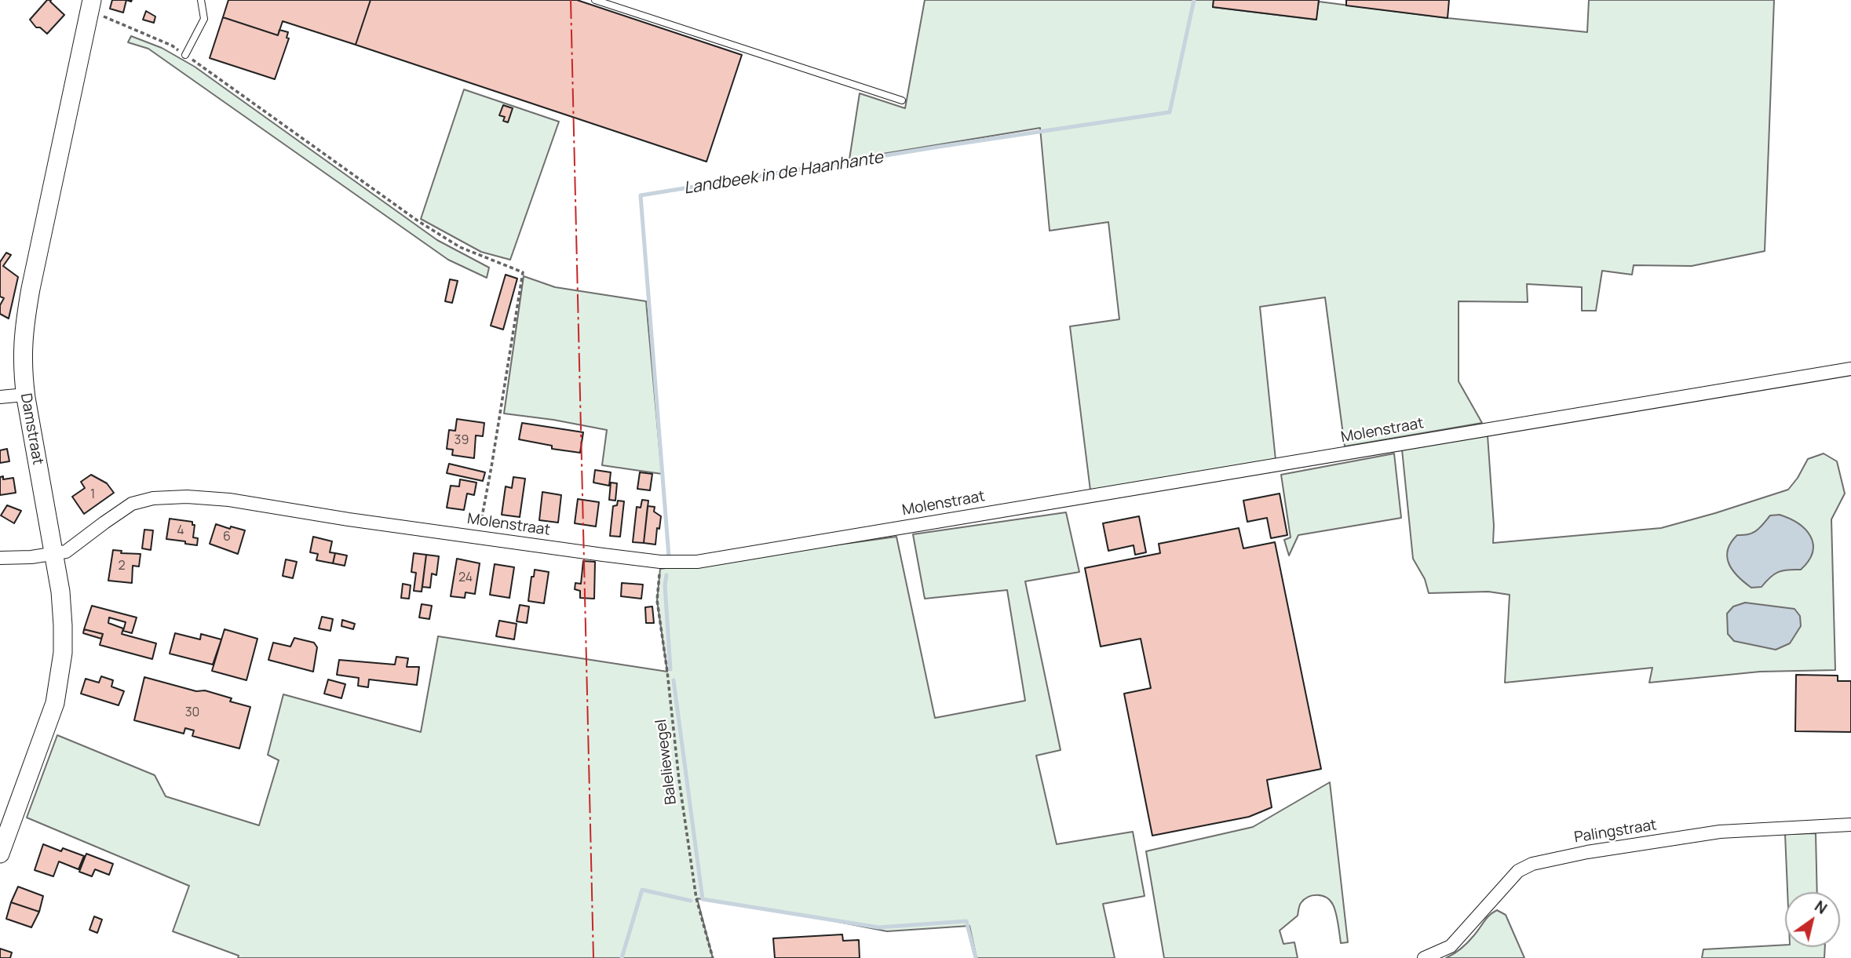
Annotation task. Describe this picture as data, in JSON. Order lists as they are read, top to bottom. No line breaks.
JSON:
{"streets":{"street":["Damstraat","Molenstraat","Palingstraat"],"path":["Baleliewegel"]},"crossings":[["Damstraat","Molenstraat"],["Molenstraat","Baleliewegel"]],"water":["Landbeek in de Haanhante"],"house_numbers":["39","1","4","6","2","24","30"],"north":"top right"}
